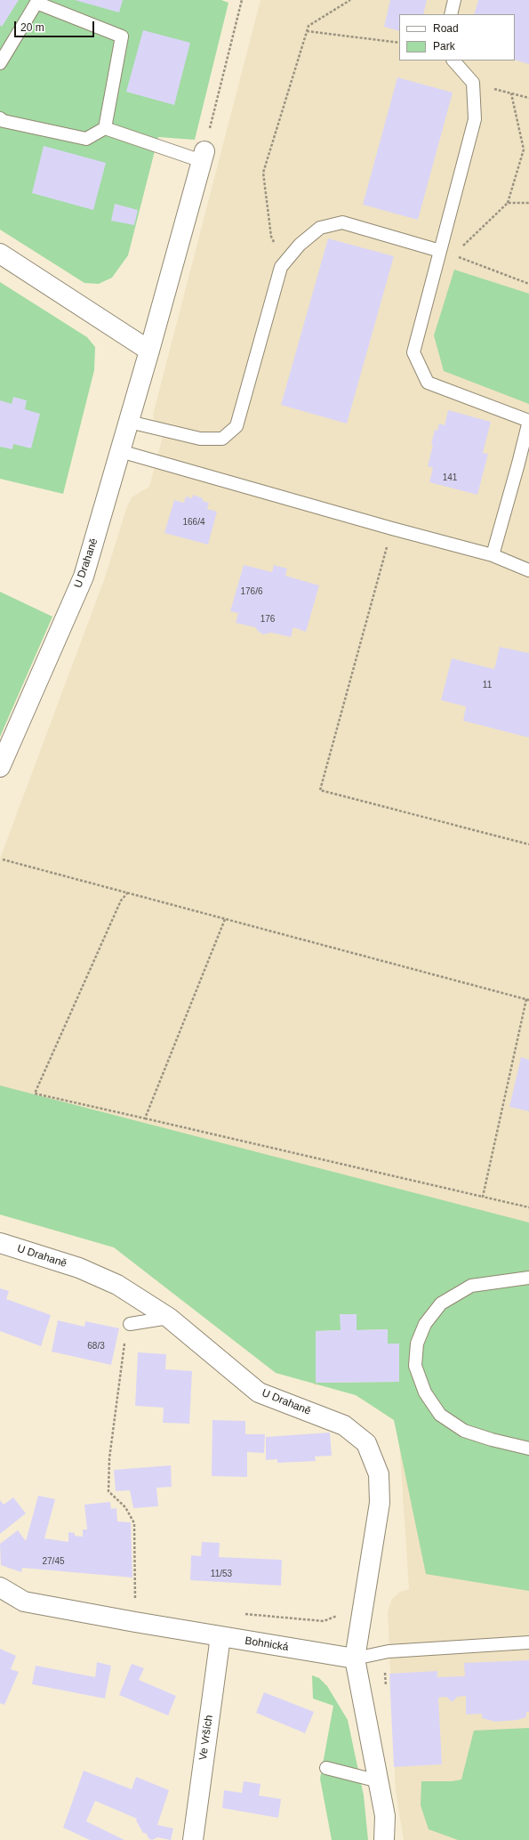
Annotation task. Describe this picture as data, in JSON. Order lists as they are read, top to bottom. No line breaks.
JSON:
{"streets":{"street":["U Drahaně","Bohnická","Ve Vrších"]},"crossings":[["U Drahaně","Bohnická"],["Bohnická","Ve Vrších"]],"house_numbers":["141","166/4","176/6","176","11","68/3","27/45","11/53"],"legend":["Road","Park"],"scale_bar":"20 m"}
